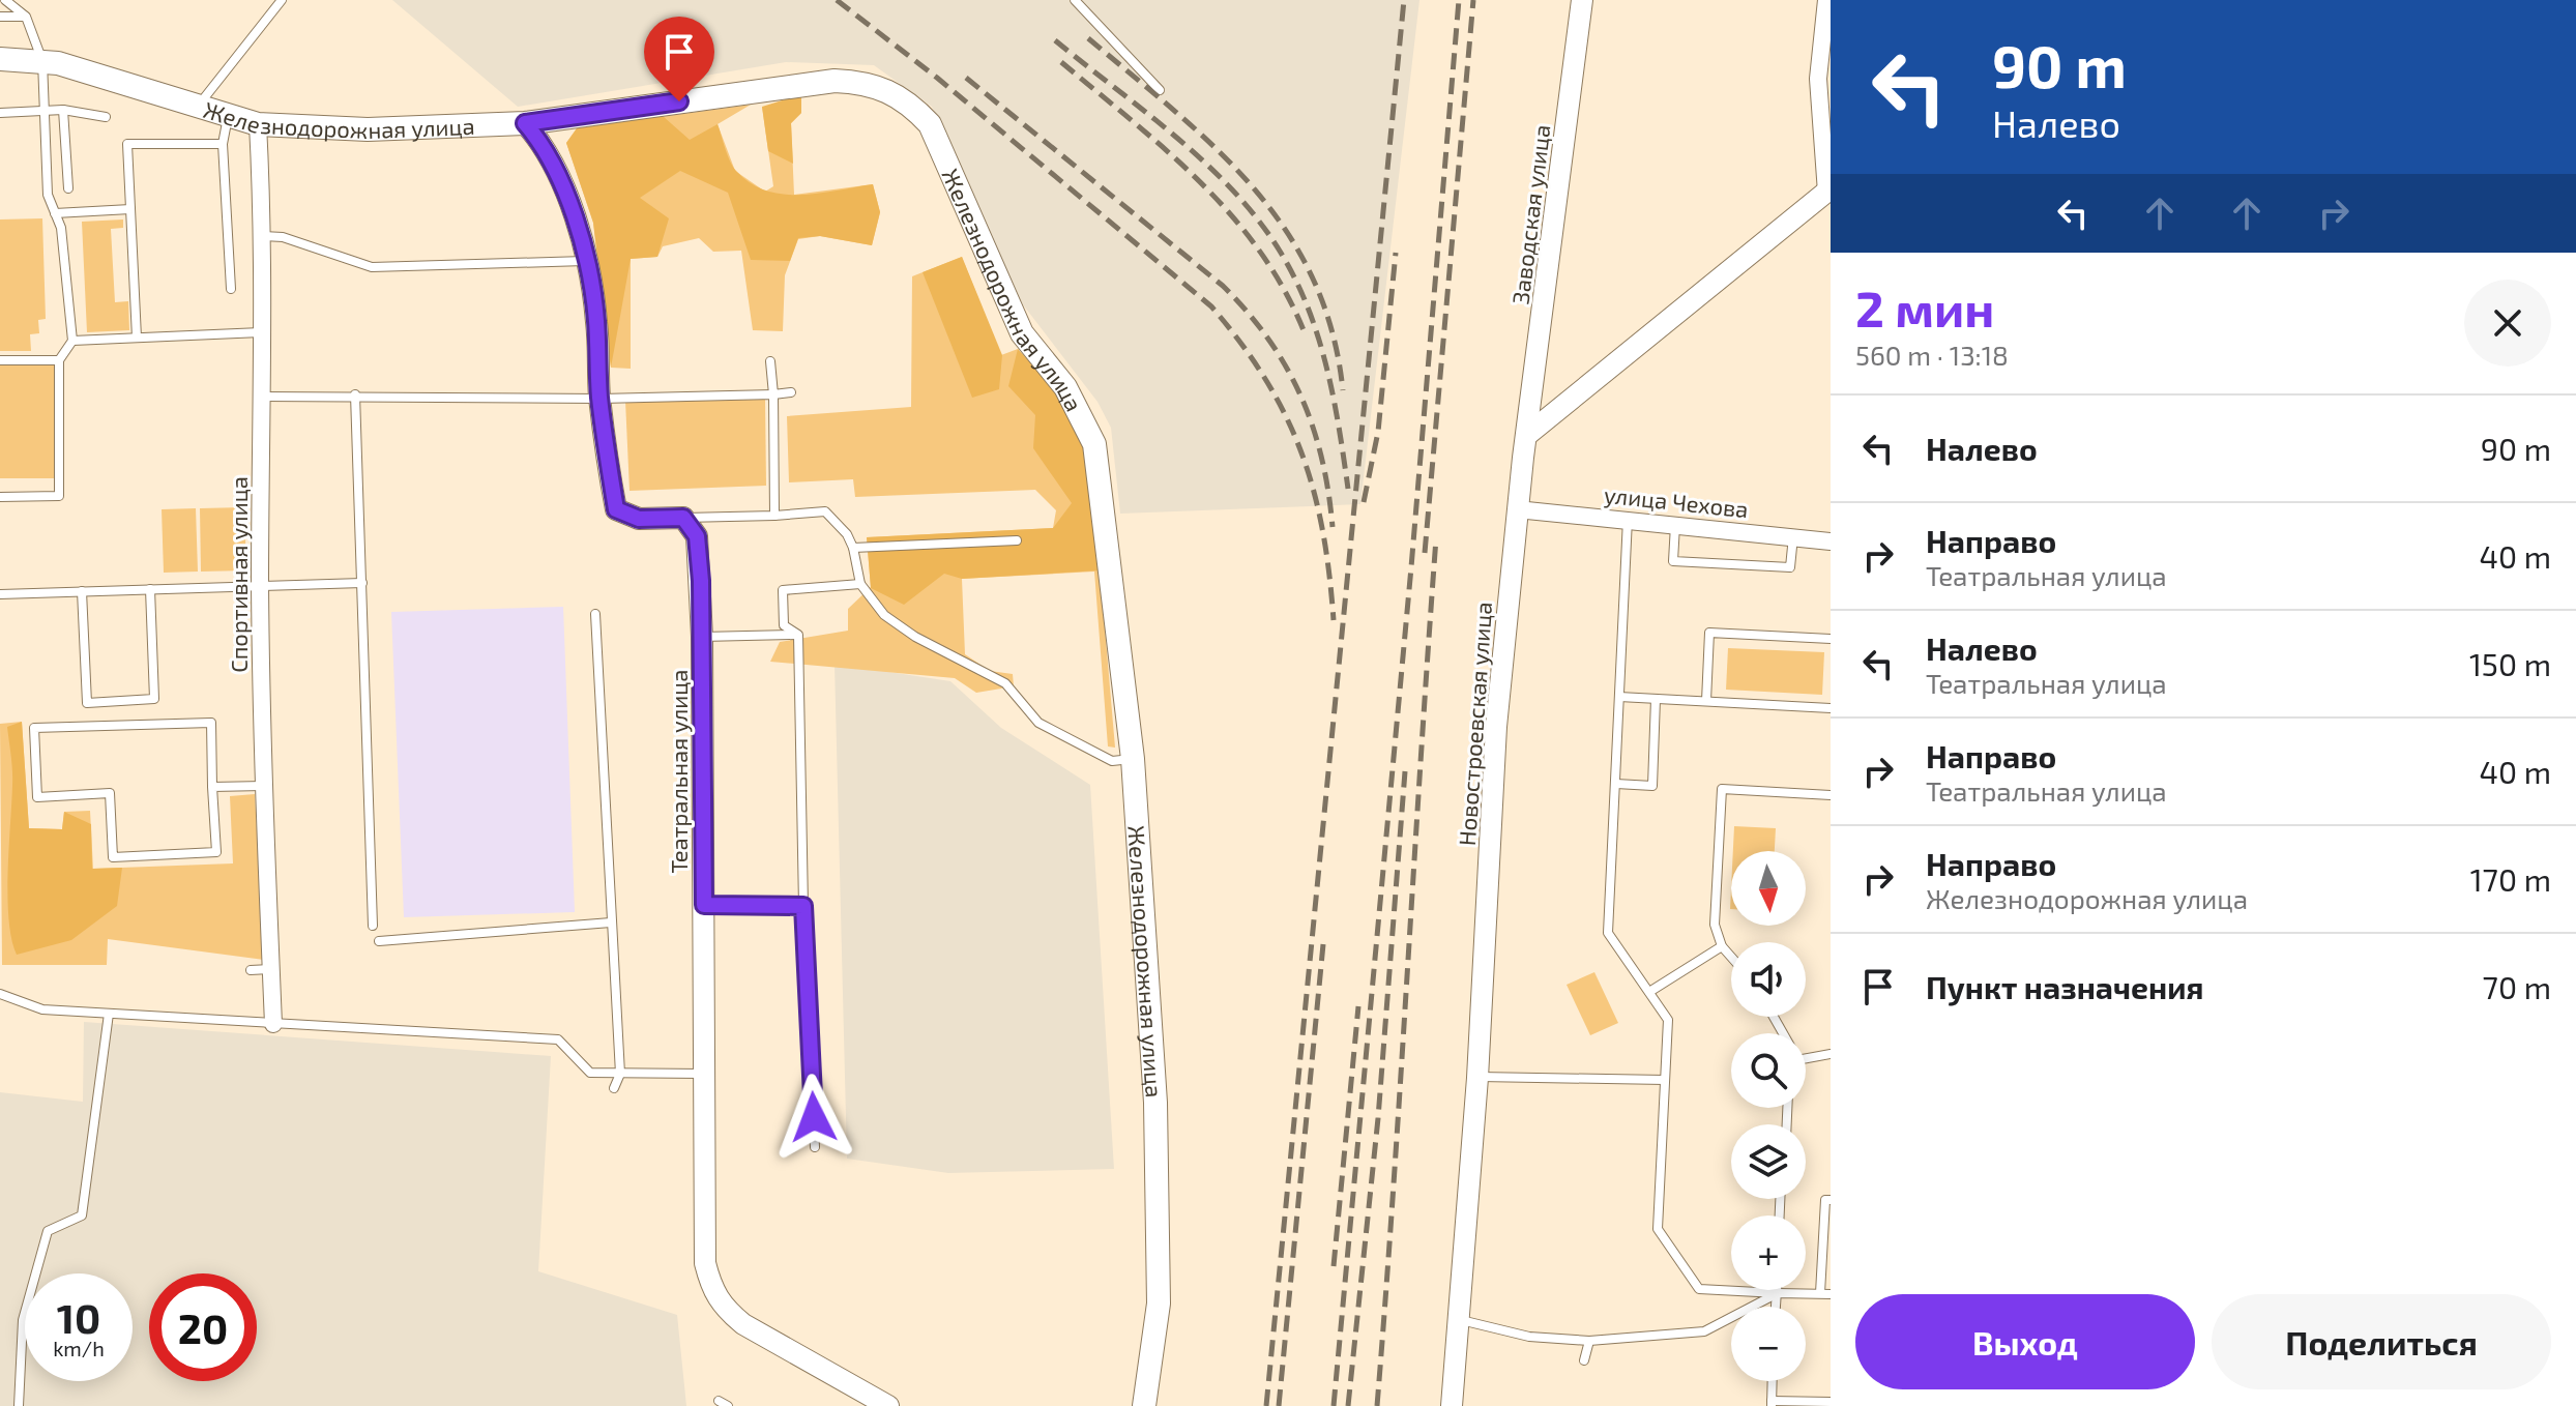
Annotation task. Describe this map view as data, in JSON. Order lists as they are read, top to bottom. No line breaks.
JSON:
{"streets":{"main road":["Железнодорожная улица"],"street":["Заводская улица","улица Чехова","Спортивная улица","Новостроевская улица","Театральная улица"]},"crossings":[["Железнодорожная улица","Спортивная улица"],["Заводская улица","Новостроевская улица"],["улица Чехова","Новостроевская улица"]],"north":"bottom","page":{"turn":["90 m","Налево"],"heading":["2 мин","560 m · 13:18"],"list":[{"name":"Налево","value":"90 m"},{"name":"Направо","note":"Театральная улица","value":"40 m"},{"name":"Налево","note":"Театральная улица","value":"150 m"},{"name":"Направо","note":"Театральная улица","value":"40 m"},{"name":"Направо","note":"Железнодорожная улица","value":"170 m"},{"name":"Пункт назначения","value":"70 m"}],"map_buttons":["+","−"],"speed":"10 km/h","limit":"20","buttons":["Выход","Поделиться"]}}
